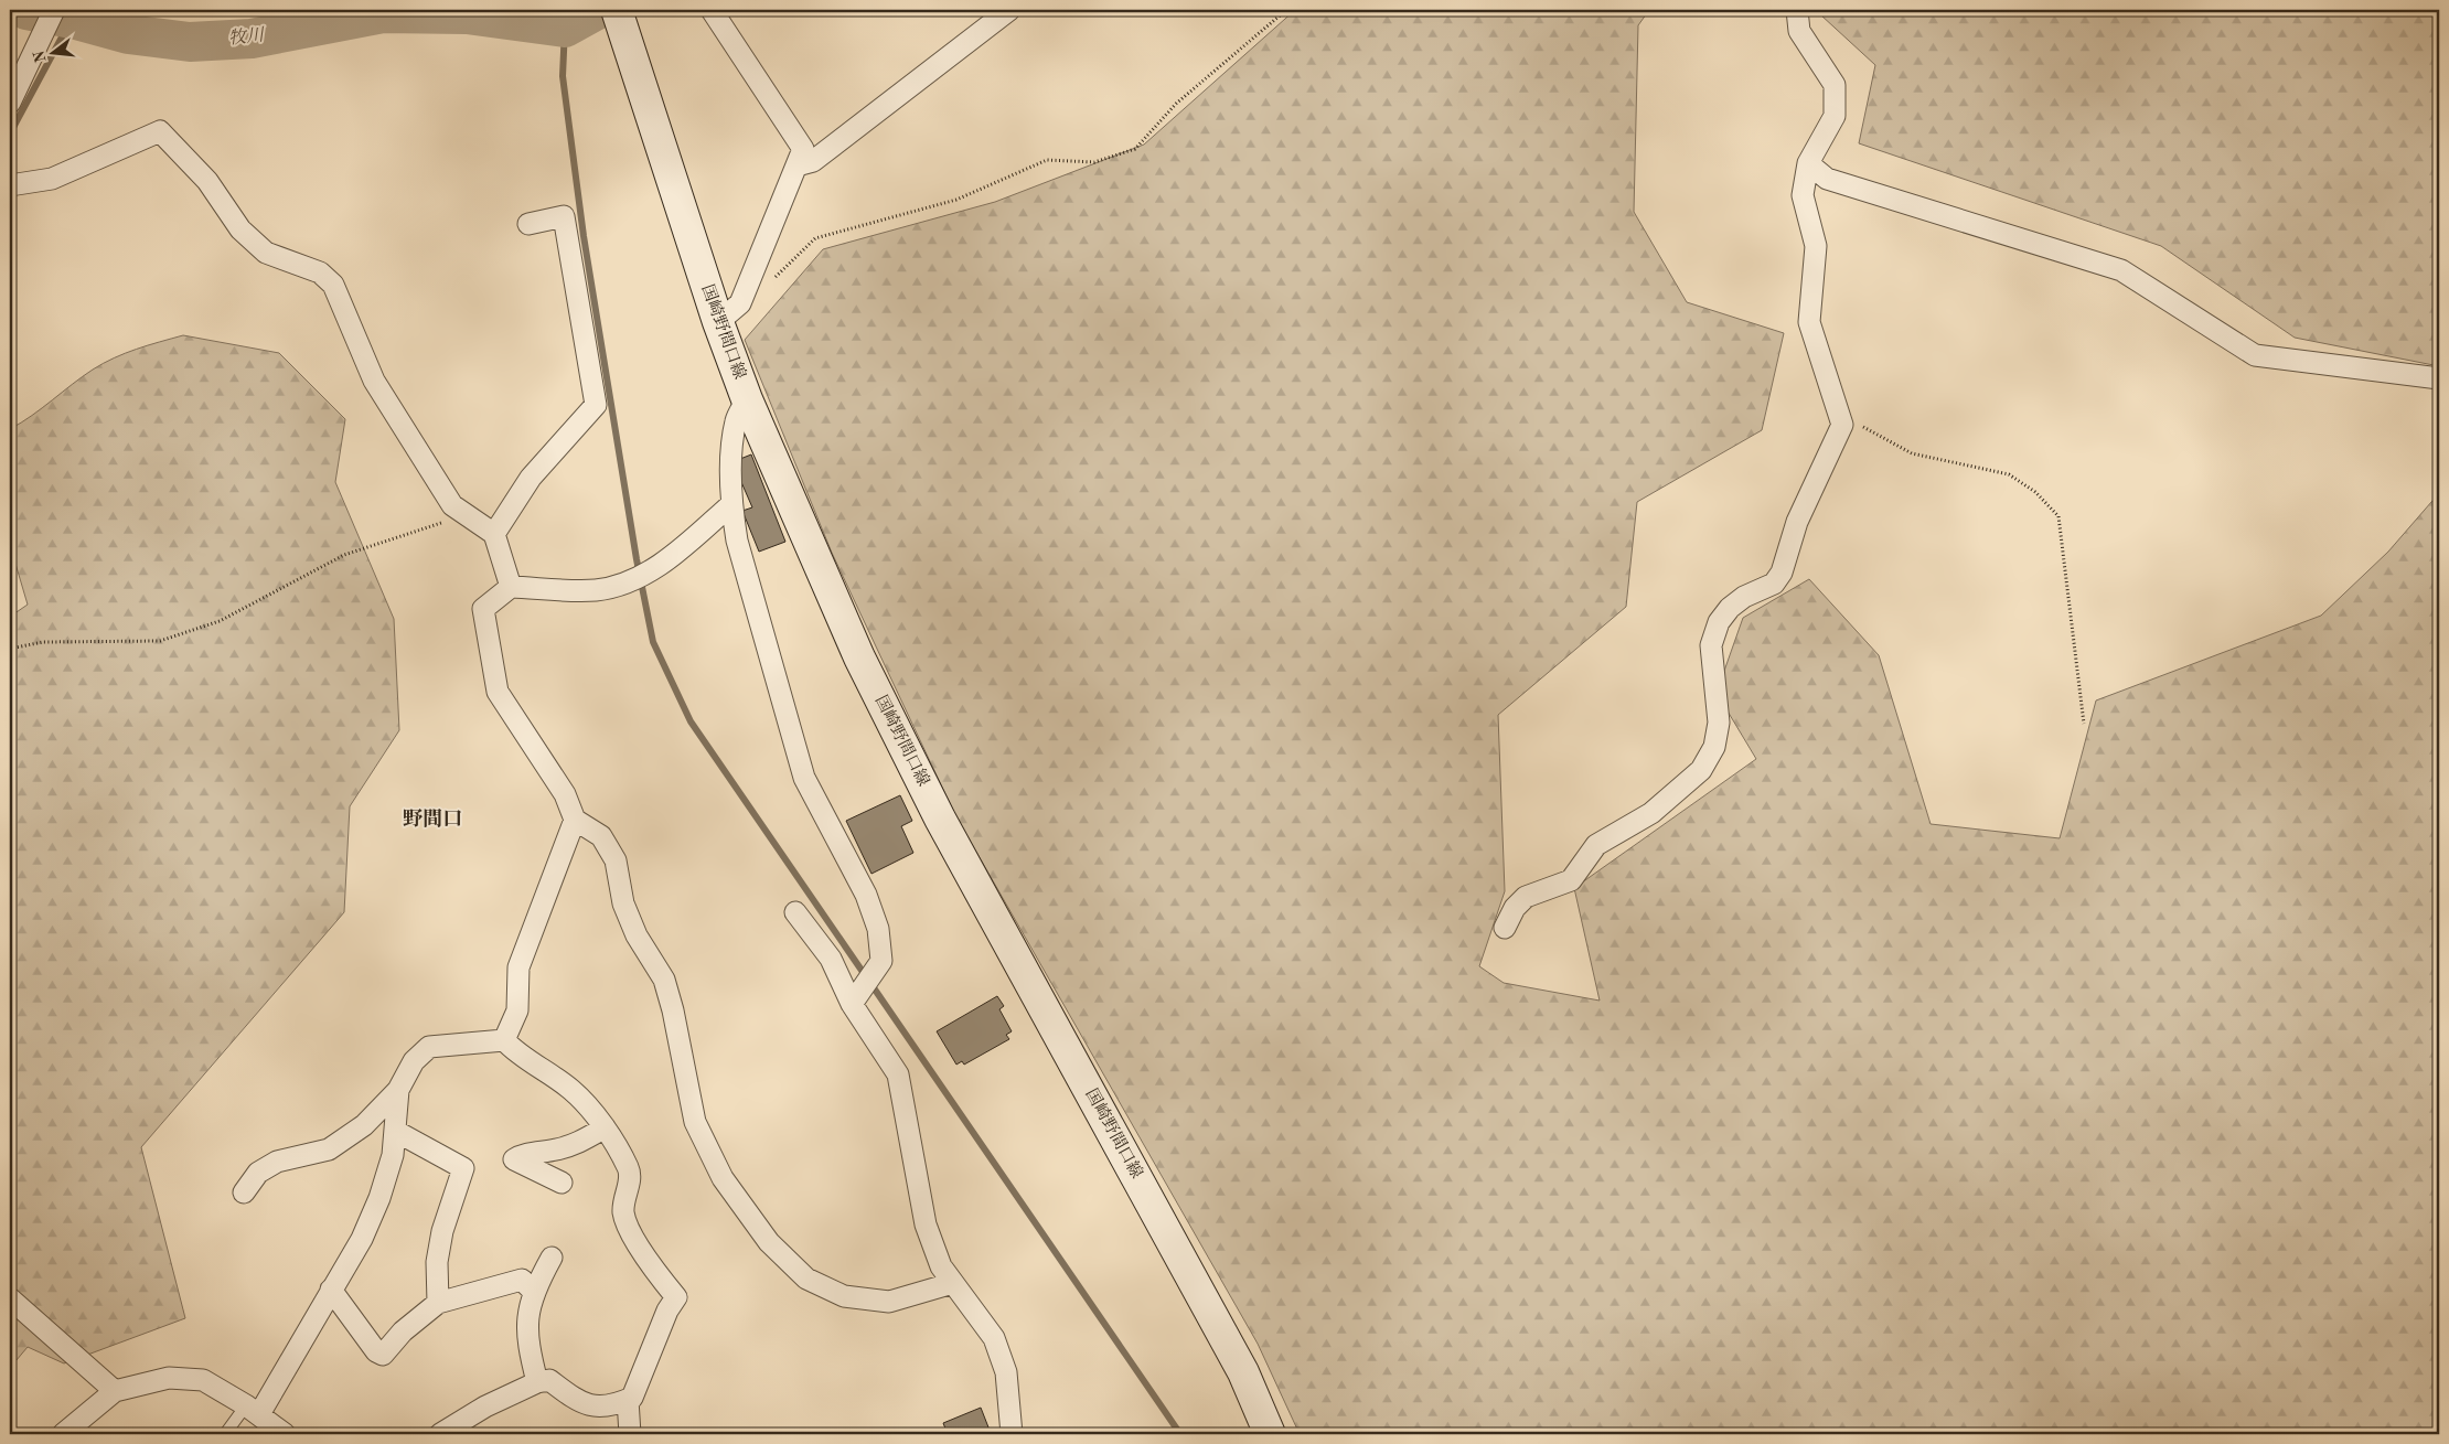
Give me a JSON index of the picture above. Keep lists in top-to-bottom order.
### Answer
{
  "streets": {
    "main road": ["国崎野間口線"]
  },
  "districts": ["野間口"],
  "water": ["牧川"],
  "north": "left"
}
